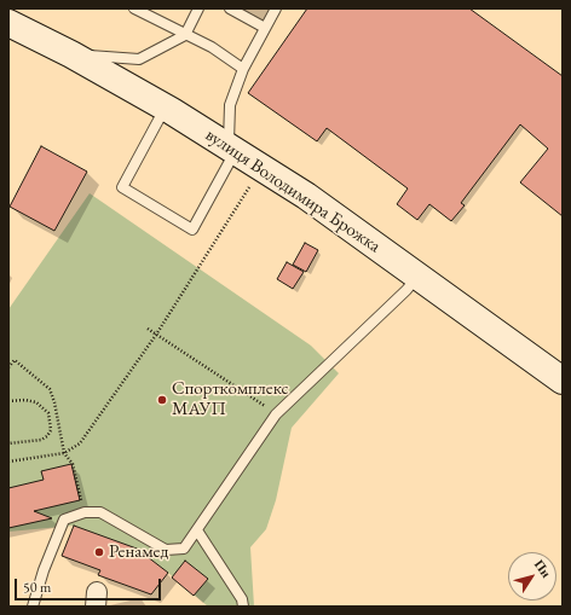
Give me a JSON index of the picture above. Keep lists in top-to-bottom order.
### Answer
{
  "streets": {
    "main road": ["вулиця Володимира Брожка"]
  },
  "places": ["Спорткомплекс МАУП", "Ренамед"],
  "scale_bar": "50 m",
  "north": "top right"
}
